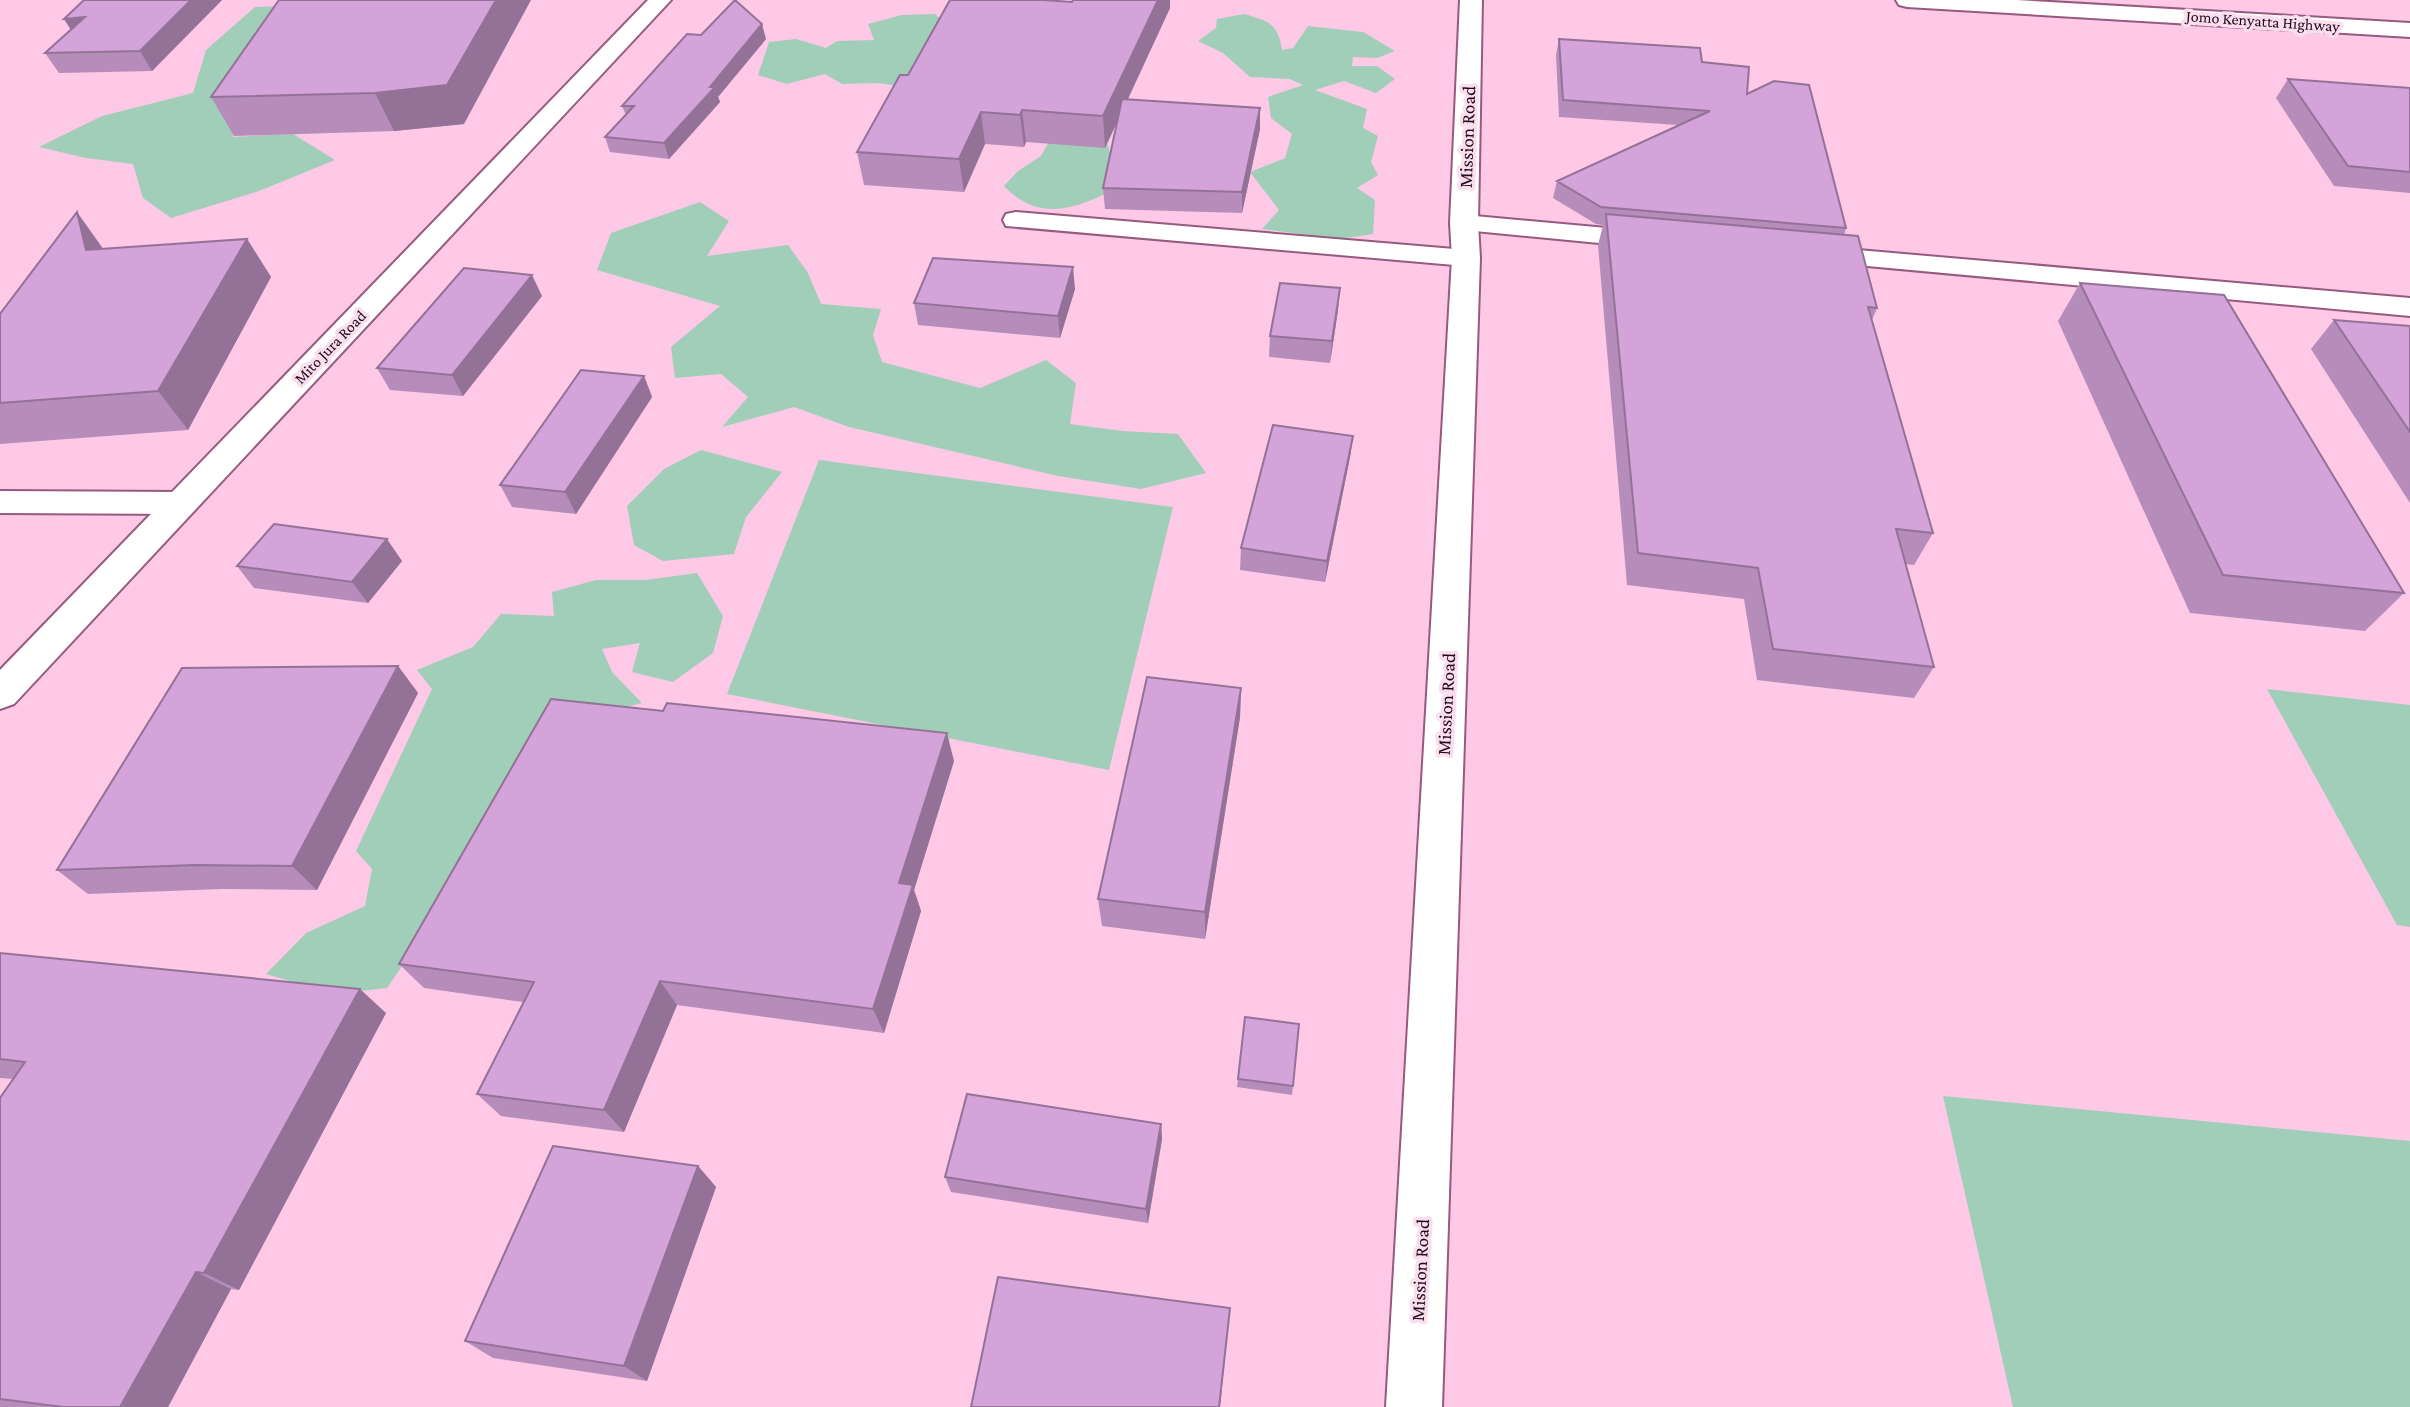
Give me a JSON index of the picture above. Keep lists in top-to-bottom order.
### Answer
{
  "streets": {
    "main road": ["Jomo Kenyatta Highway", "Mission Road", "Mito Jura Road"]
  }
}
